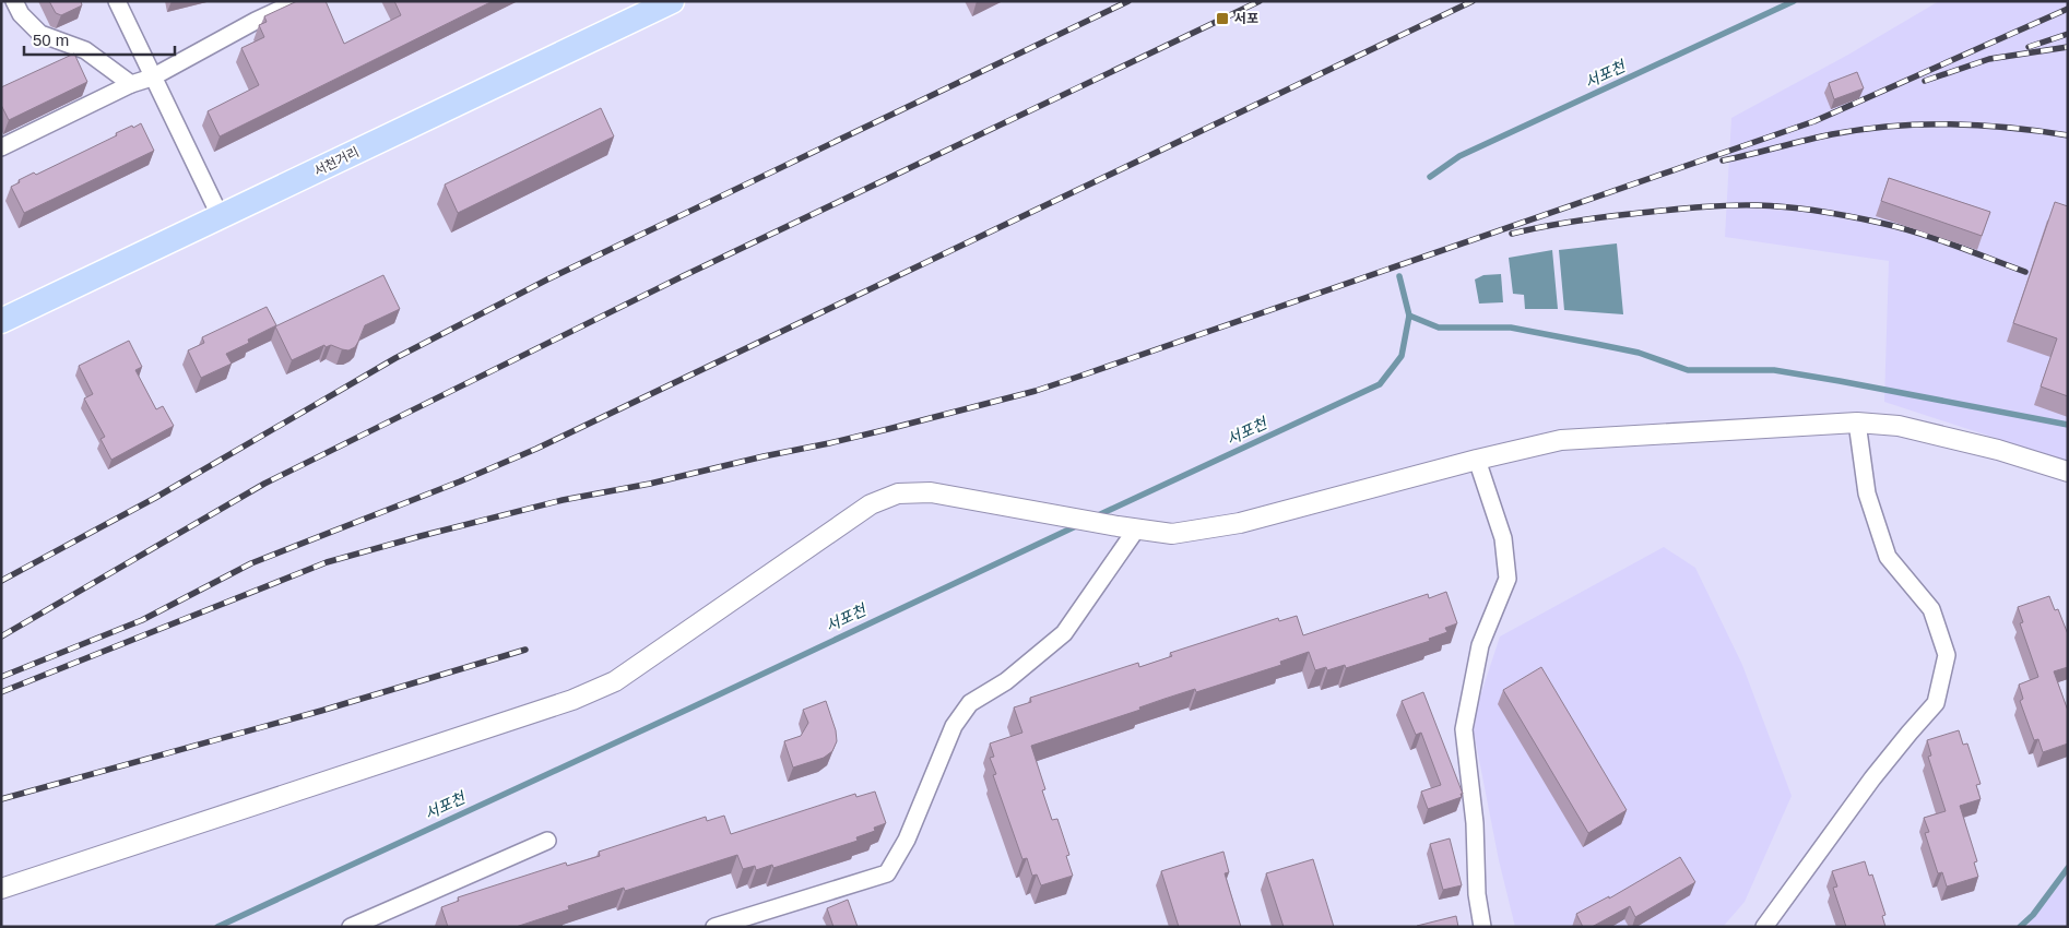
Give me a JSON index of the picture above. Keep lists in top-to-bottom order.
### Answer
{
  "streets": {
    "main road": ["서천거리"]
  },
  "water": ["서포천"],
  "places": {
    "transit": ["서포"]
  },
  "scale_bar": "50 m"
}
